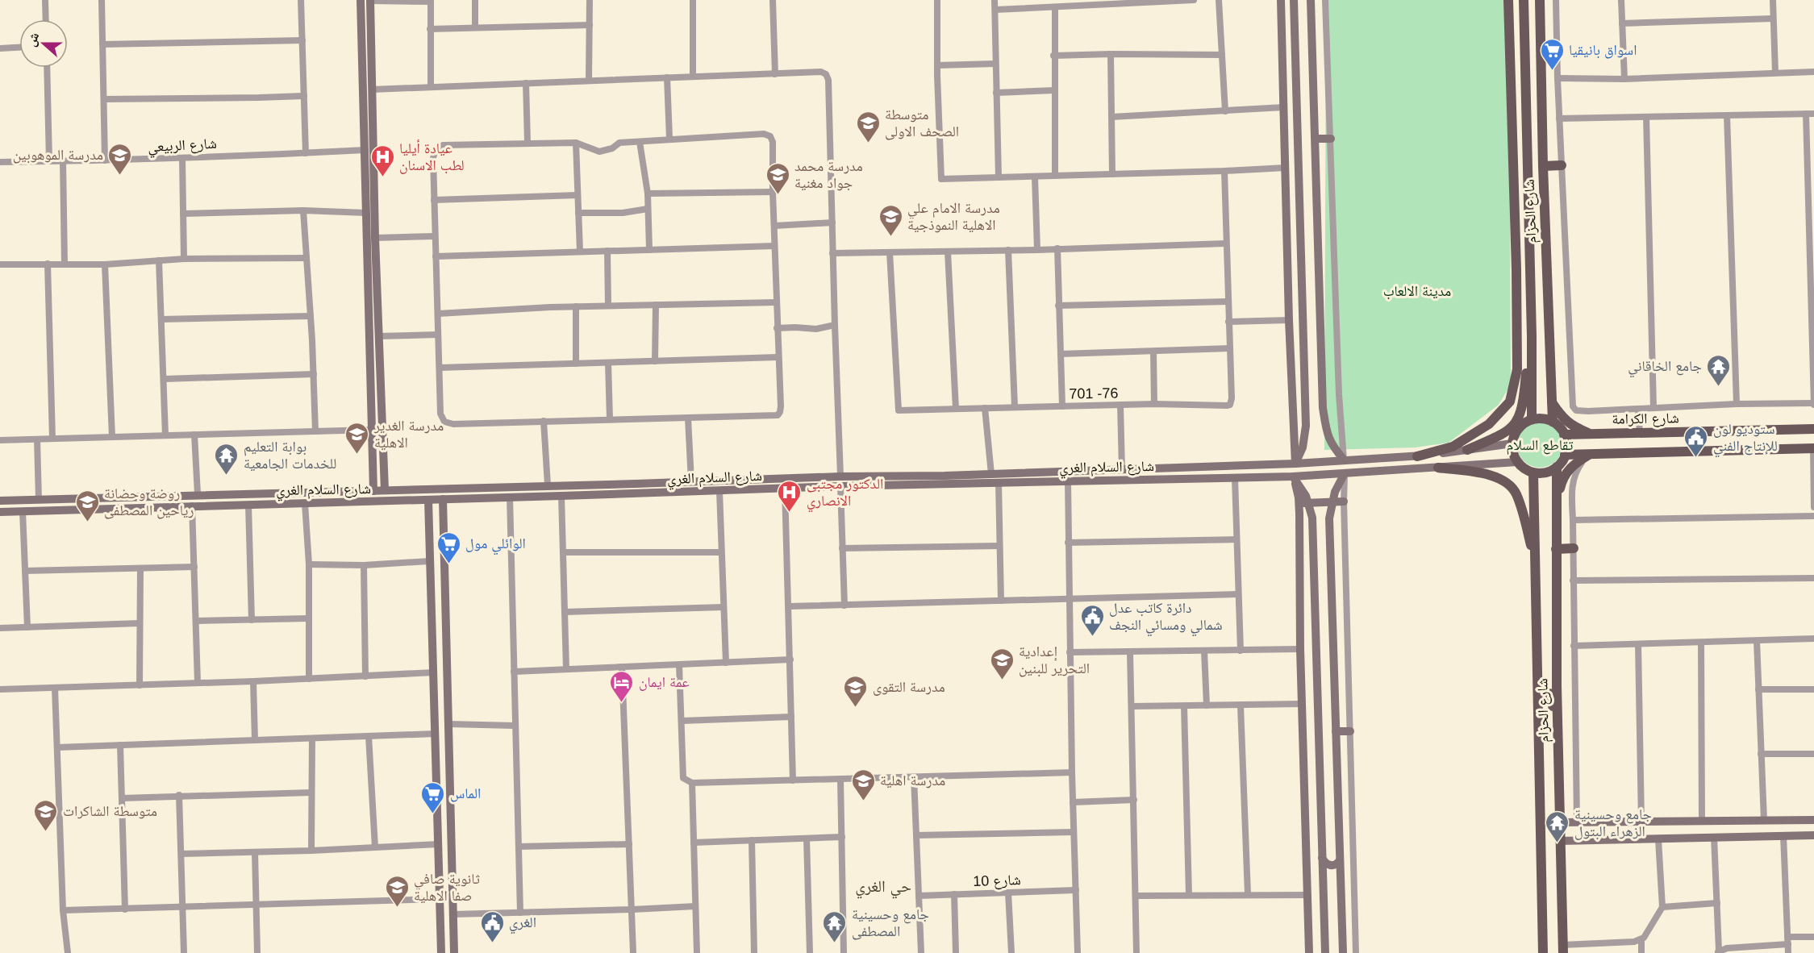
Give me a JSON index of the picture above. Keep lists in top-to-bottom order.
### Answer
{
  "streets": {
    "main road": ["شارع الحزام", "شارع الكرامة"],
    "street": [
      "شارع الربيعي",
      "701 -76",
      "شارع السلام الغري",
      "شارع 10"
    ]
  },
  "crossings": [
    ["شارع الحزام", "شارع الكرامة"],
    ["شارع الحزام", "شارع السلام الغري"],
    ["شارع الكرامة", "شارع السلام الغري"]
  ],
  "districts": ["حي الغري"],
  "parks": ["مدينة الالعاب", "تقاطع السلام"],
  "places": {
    "supermarket": ["اسواق بانيقيا", "الوائلي مول", "الماس"],
    "school or university": [
      "متوسطة الصحف الاولى",
      "مدرسة الموهوبين",
      "مدرسة محمد جواد مغنية",
      "مدرسة الامام علي الاهلية النموذجية",
      "مدرسة الغدير الاهلية",
      "روضة وحضانة رياحين المصطفى",
      "إعدادية التحرير للبنين",
      "مدرسة التقوى",
      "مدرسة اهلية",
      "متوسطة الشاكرات",
      "ثانوية صافي صفا الاهلية"
    ],
    "hospital": ["عيادة أيليا لطب الاسنان", "الدكتور مجتبى الانصاري"],
    "temple": [
      "جامع الخاقاني",
      "بوابة التعليم للخدمات الجامعية",
      "جامع وحسينية الزهراء البتول",
      "جامع وحسينية المصطفى"
    ],
    "public building": ["ستوديو لون للإنتاج الفني", "دائرة كاتب عدل شمالي ومسائي النجف", "الغري"],
    "hotel": ["عمة ايمان"]
  },
  "north": "left"
}
